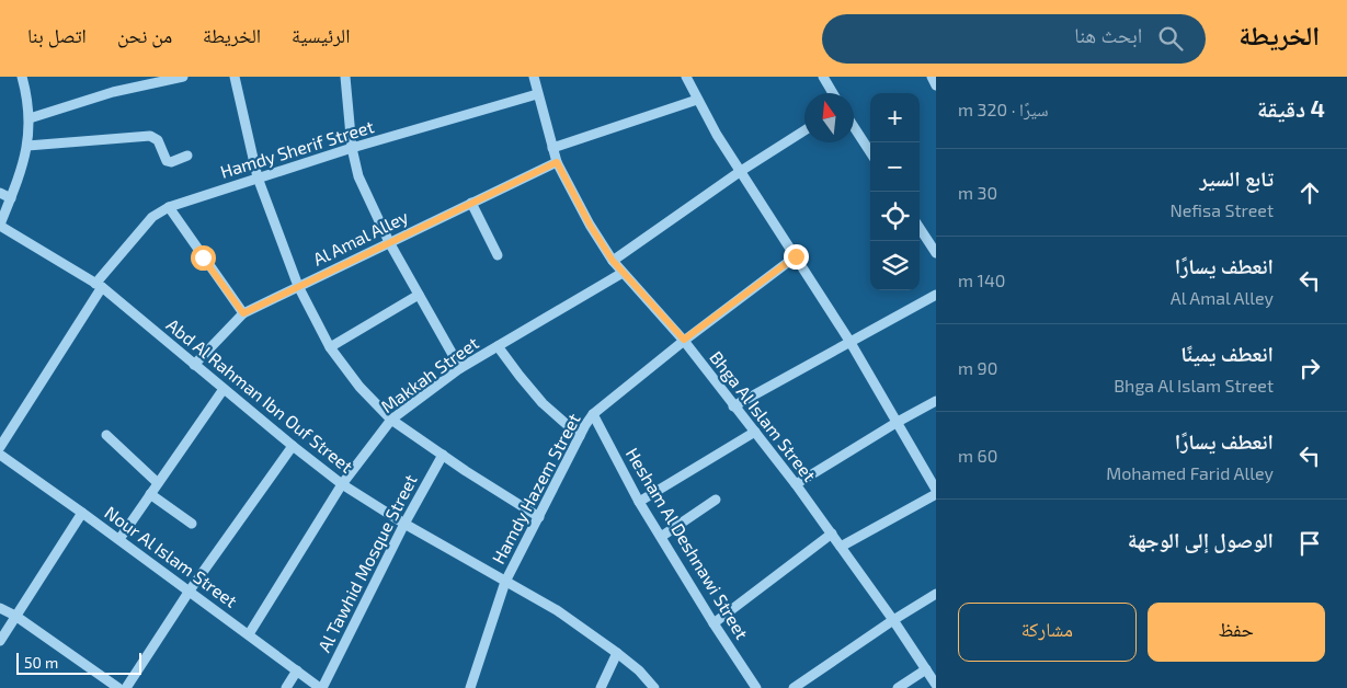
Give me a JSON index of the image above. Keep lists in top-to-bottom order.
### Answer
{
  "streets": {
    "street": [
      "Hamdy Sherif Street",
      "Al Amal Alley",
      "Makkah Street",
      "Abd Al Rahman Ibn Ouf Street",
      "Bhga Al Islam Street",
      "Hamdy Hazem Street",
      "Hesham Al Deshnawi Street",
      "Nour Al Islam Street",
      "Al Tawhid Mosque Street"
    ]
  },
  "crossings": [
    ["Hamdy Sherif Street", "Abd Al Rahman Ibn Ouf Street"],
    ["Hamdy Sherif Street", "Bhga Al Islam Street"],
    ["Al Amal Alley", "Abd Al Rahman Ibn Ouf Street"],
    ["Al Amal Alley", "Bhga Al Islam Street"],
    ["Makkah Street", "Abd Al Rahman Ibn Ouf Street"],
    ["Makkah Street", "Bhga Al Islam Street"],
    ["Makkah Street", "Nour Al Islam Street"],
    ["Abd Al Rahman Ibn Ouf Street", "Hamdy Hazem Street"],
    ["Abd Al Rahman Ibn Ouf Street", "Al Tawhid Mosque Street"],
    ["Bhga Al Islam Street", "Hamdy Hazem Street"],
    ["Hamdy Hazem Street", "Hesham Al Deshnawi Street"],
    ["Nour Al Islam Street", "Al Tawhid Mosque Street"]
  ],
  "scale_bar": "50 m",
  "north": "top",
  "page": {
    "header": "الخريطة",
    "search": "ابحث هنا",
    "nav": [
      "الرئيسية",
      "الخريطة",
      "من نحن",
      "اتصل بنا"
    ],
    "heading": ["4 دقيقة", "سيرًا · 320 m"],
    "map_buttons": ["+", "−"],
    "list": [
      ["تابع السير", "Nefisa Street", "30 m"],
      ["انعطف يسارًا", "Al Amal Alley", "140 m"],
      ["انعطف يمينًا", "Bhga Al Islam Street", "90 m"],
      ["انعطف يسارًا", "Mohamed Farid Alley", "60 m"],
      "الوصول إلى الوجهة"
    ],
    "buttons": ["حفظ", "مشاركة"],
    "scale": "50 m"
  }
}
